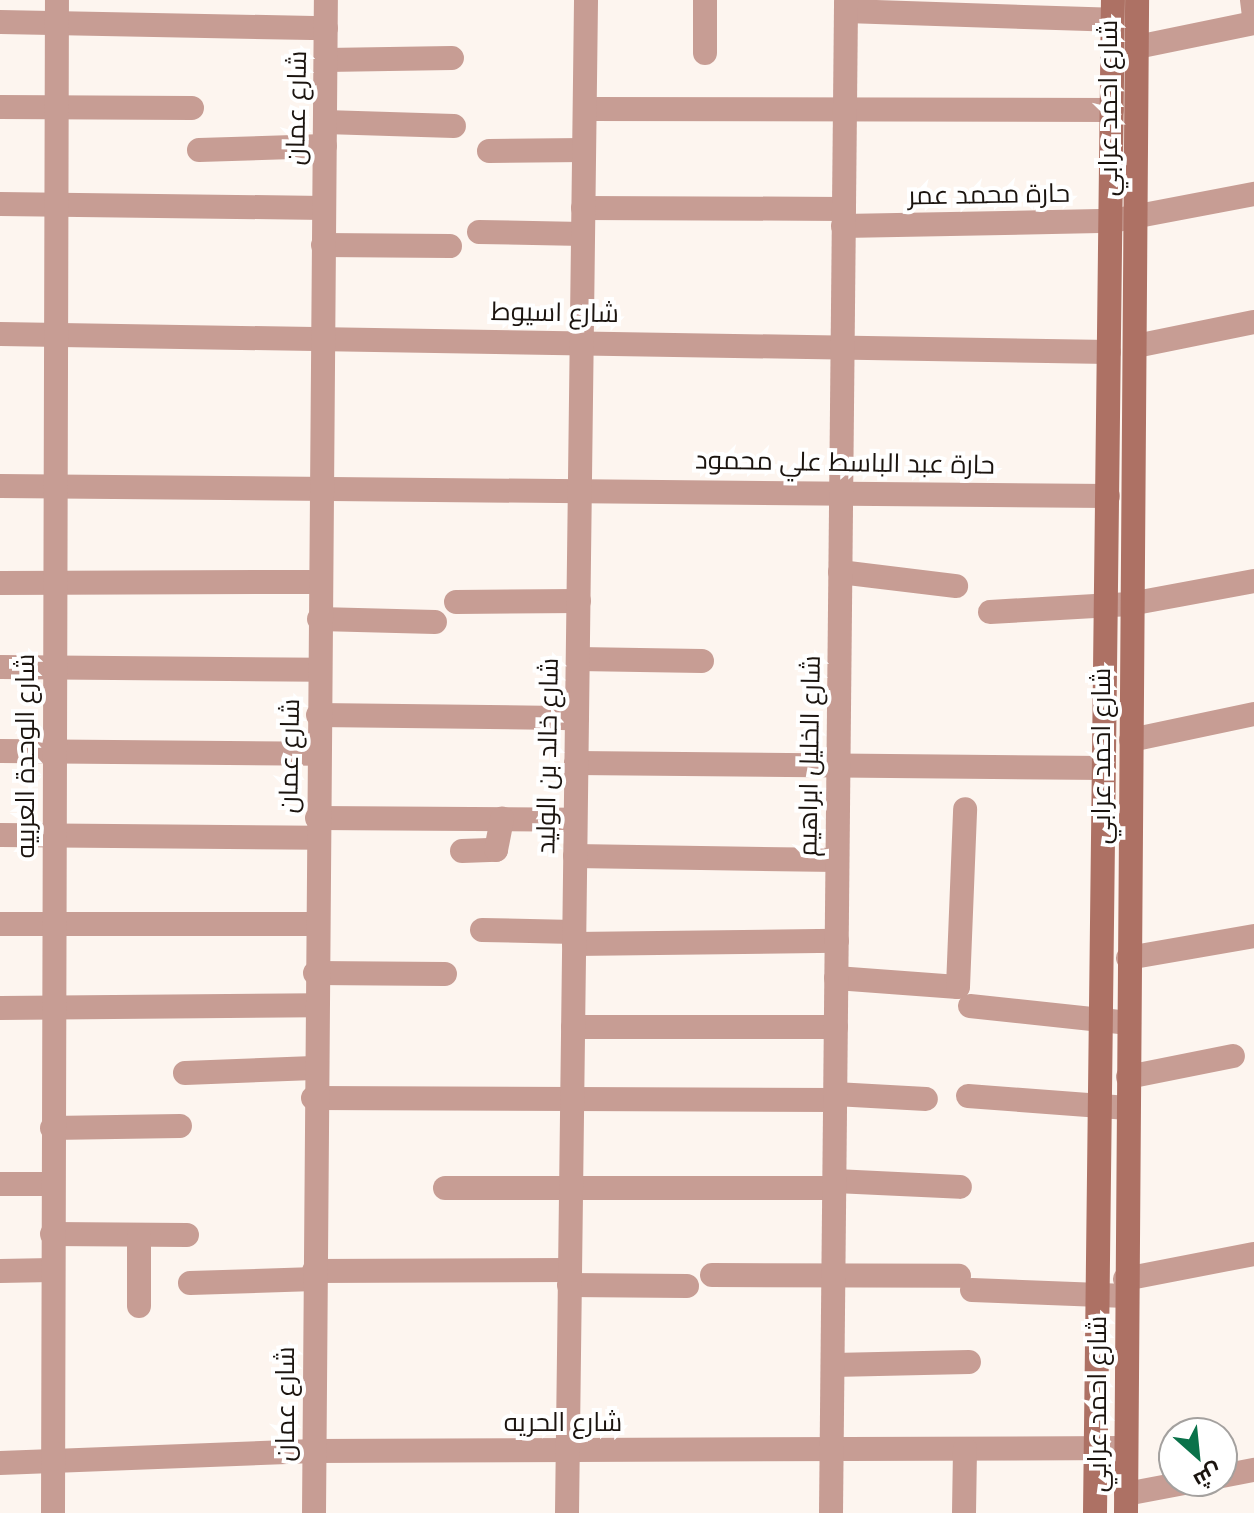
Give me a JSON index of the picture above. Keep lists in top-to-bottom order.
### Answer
{
  "streets": {
    "street": [
      "شارع عمان",
      "شارع احمد عرابي",
      "حارة محمد عمر",
      "شارع اسيوط",
      "حارة عبد الباسط علي محمود",
      "شارع الوحدة العربيه",
      "شارع خالد بن الوليد",
      "شارع الخليل ابراهيم",
      "شارع الحريه"
    ]
  },
  "crossings": [
    ["شارع عمان", "شارع اسيوط"],
    ["شارع عمان", "حارة عبد الباسط علي محمود"],
    ["شارع عمان", "شارع الحريه"],
    ["شارع احمد عرابي", "حارة محمد عمر"],
    ["شارع احمد عرابي", "شارع اسيوط"],
    ["شارع احمد عرابي", "حارة عبد الباسط علي محمود"],
    ["شارع احمد عرابي", "شارع الحريه"],
    ["حارة محمد عمر", "شارع خالد بن الوليد"],
    ["حارة محمد عمر", "شارع الخليل ابراهيم"],
    ["شارع اسيوط", "شارع الوحدة العربيه"],
    ["شارع اسيوط", "شارع خالد بن الوليد"],
    ["شارع اسيوط", "شارع الخليل ابراهيم"],
    ["حارة عبد الباسط علي محمود", "شارع الوحدة العربيه"],
    ["حارة عبد الباسط علي محمود", "شارع خالد بن الوليد"],
    ["حارة عبد الباسط علي محمود", "شارع الخليل ابراهيم"],
    ["شارع الوحدة العربيه", "شارع الحريه"],
    ["شارع خالد بن الوليد", "شارع الحريه"],
    ["شارع الخليل ابراهيم", "شارع الحريه"]
  ],
  "north": "bottom right"
}
